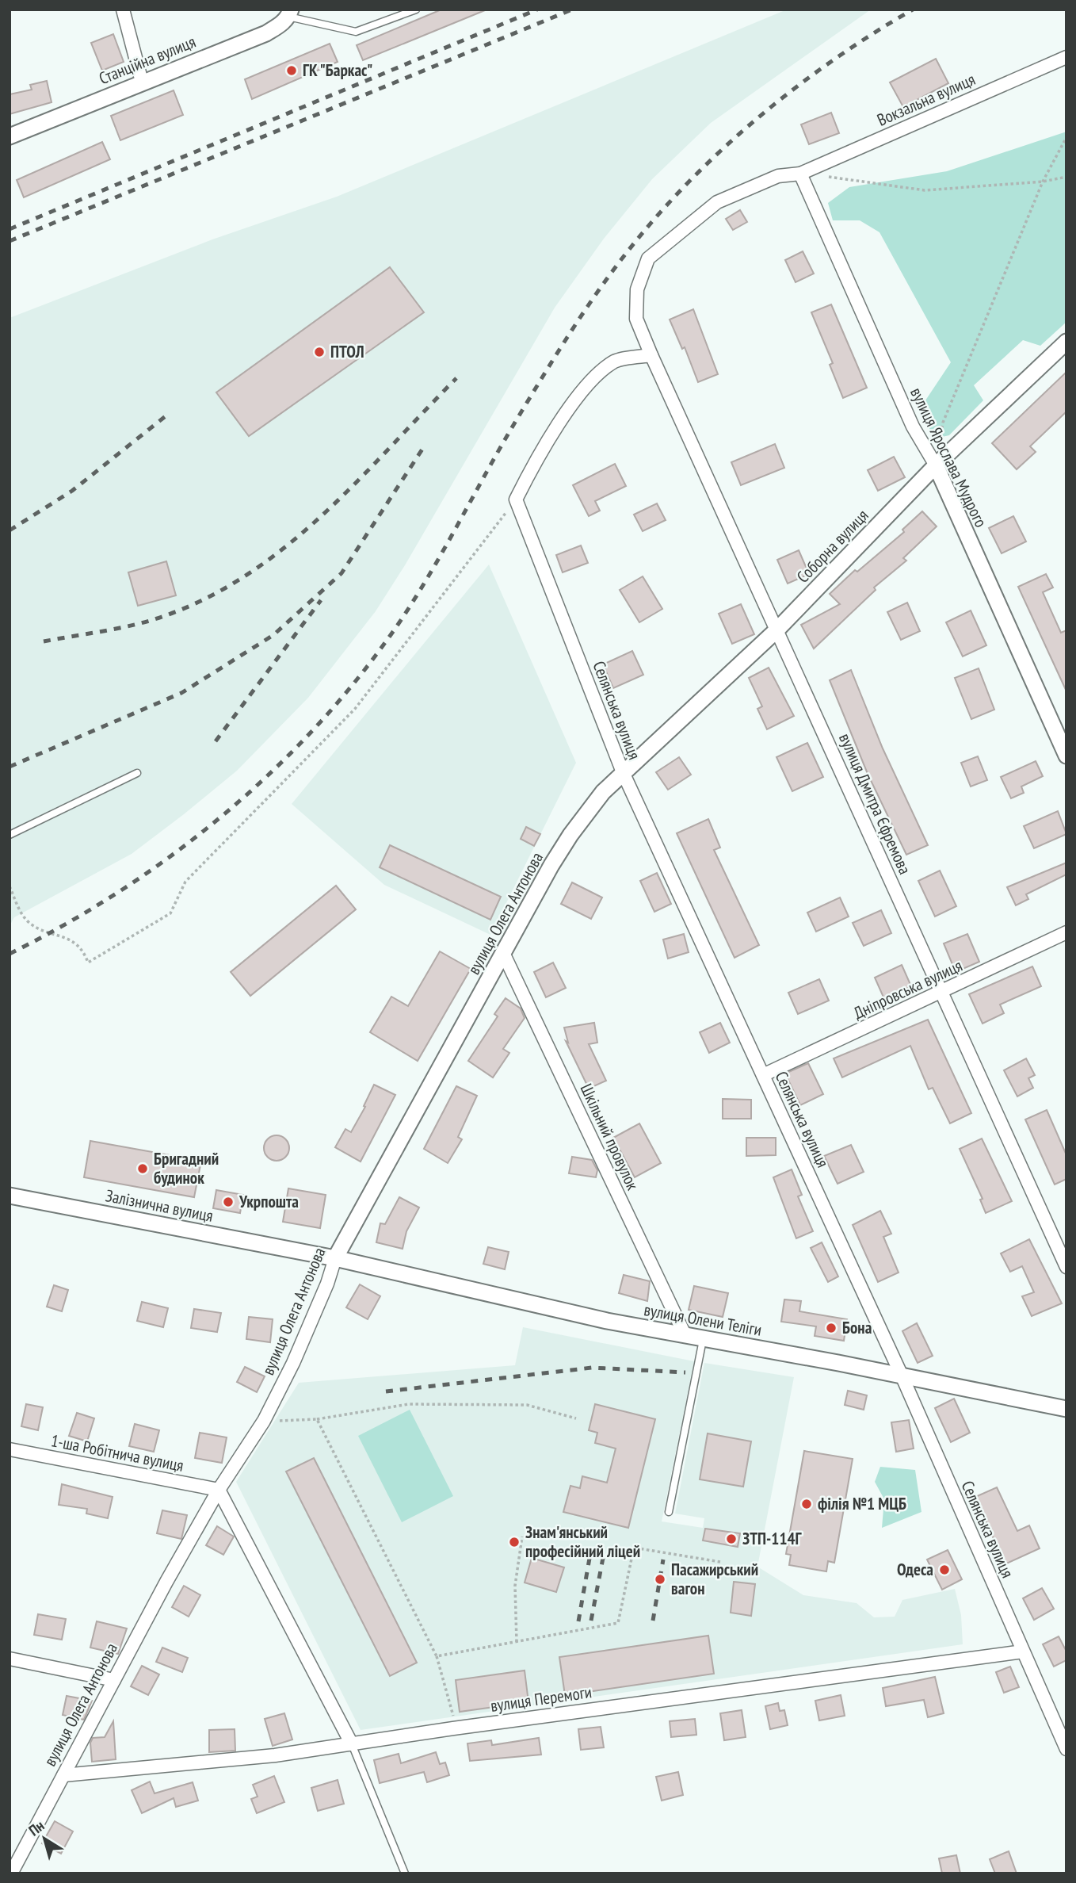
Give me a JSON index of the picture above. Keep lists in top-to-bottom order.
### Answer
{
  "streets": {
    "street": [
      "Станційна вулиця",
      "Вокзальна вулиця",
      "вулиця Ярослава Мудрого",
      "Соборна вулиця",
      "Селянська вулиця",
      "вулиця Дмитра Єфремова",
      "вулиця Олега Антонова",
      "Дніпровська вулиця",
      "Шкільний провулок",
      "Залізнична вулиця",
      "вулиця Олени Теліги",
      "1-ша Робітнича вулиця",
      "вулиця Перемоги"
    ]
  },
  "crossings": [
    ["Вокзальна вулиця", "вулиця Ярослава Мудрого"],
    ["Вокзальна вулиця", "вулиця Дмитра Єфремова"],
    ["вулиця Ярослава Мудрого", "Соборна вулиця"],
    ["Соборна вулиця", "Селянська вулиця"],
    ["Соборна вулиця", "вулиця Дмитра Єфремова"],
    ["Соборна вулиця", "вулиця Олега Антонова"],
    ["Селянська вулиця", "вулиця Олега Антонова"],
    ["Селянська вулиця", "Дніпровська вулиця"],
    ["Селянська вулиця", "вулиця Олени Теліги"],
    ["Селянська вулиця", "вулиця Перемоги"],
    ["вулиця Дмитра Єфремова", "Дніпровська вулиця"],
    ["вулиця Олега Антонова", "Шкільний провулок"],
    ["вулиця Олега Антонова", "Залізнична вулиця"],
    ["вулиця Олега Антонова", "вулиця Олени Теліги"],
    ["вулиця Олега Антонова", "1-ша Робітнича вулиця"],
    ["вулиця Олега Антонова", "вулиця Перемоги"],
    ["Шкільний провулок", "вулиця Олени Теліги"],
    ["Залізнична вулиця", "вулиця Олени Теліги"]
  ],
  "places": [
    "ГК \"Баркас\"",
    "ПТОЛ",
    "Бригадний будинок",
    "Укрпошта",
    "Бона",
    "філія №1 МЦБ",
    "ЗТП-114Г",
    "Знам'янський професійний ліцей",
    "Одеса",
    "Пасажирський вагон"
  ],
  "north": "top left"
}
